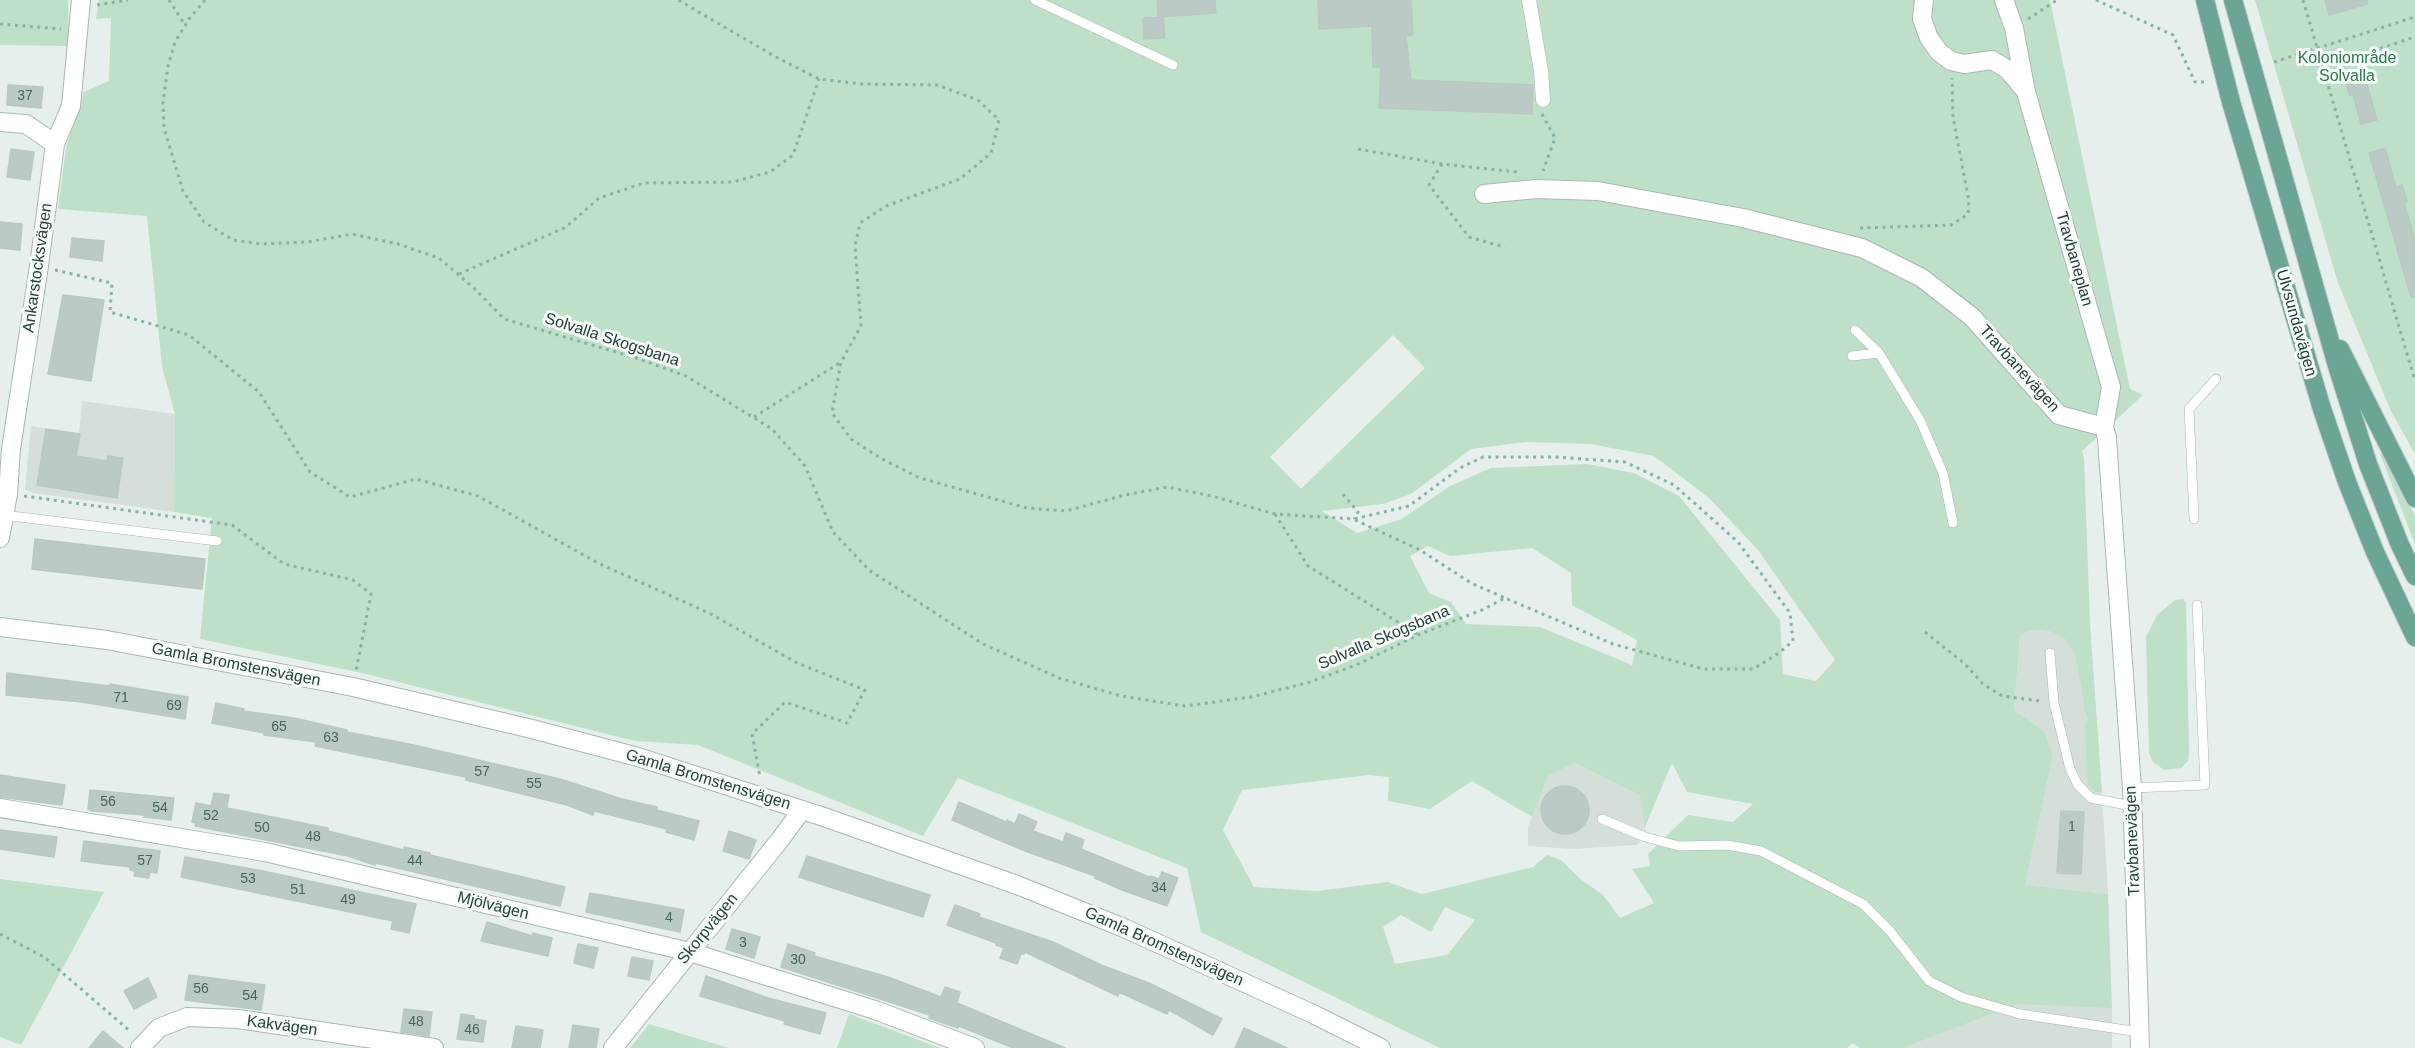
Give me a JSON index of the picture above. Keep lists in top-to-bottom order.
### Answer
{
  "streets": {
    "main road": ["Ulvsundavägen"],
    "street": [
      "Travbaneplan",
      "Ankarstocksvägen",
      "Travbanevägen",
      "Gamla Bromstensvägen",
      "Mjölvägen",
      "Skorpvägen",
      "Kakvägen"
    ],
    "path": ["Solvalla Skogsbana"]
  },
  "crossings": [
    ["Travbaneplan", "Travbanevägen"],
    ["Gamla Bromstensvägen", "Skorpvägen"],
    ["Mjölvägen", "Skorpvägen"]
  ],
  "parks": ["Koloniområde Solvalla"],
  "house_numbers": [
    "37",
    "71",
    "69",
    "65",
    "63",
    "57",
    "55",
    "56",
    "54",
    "52",
    "1",
    "50",
    "48",
    "57",
    "44",
    "53",
    "34",
    "51",
    "49",
    "4",
    "3",
    "30",
    "56",
    "54",
    "48",
    "46"
  ]
}
